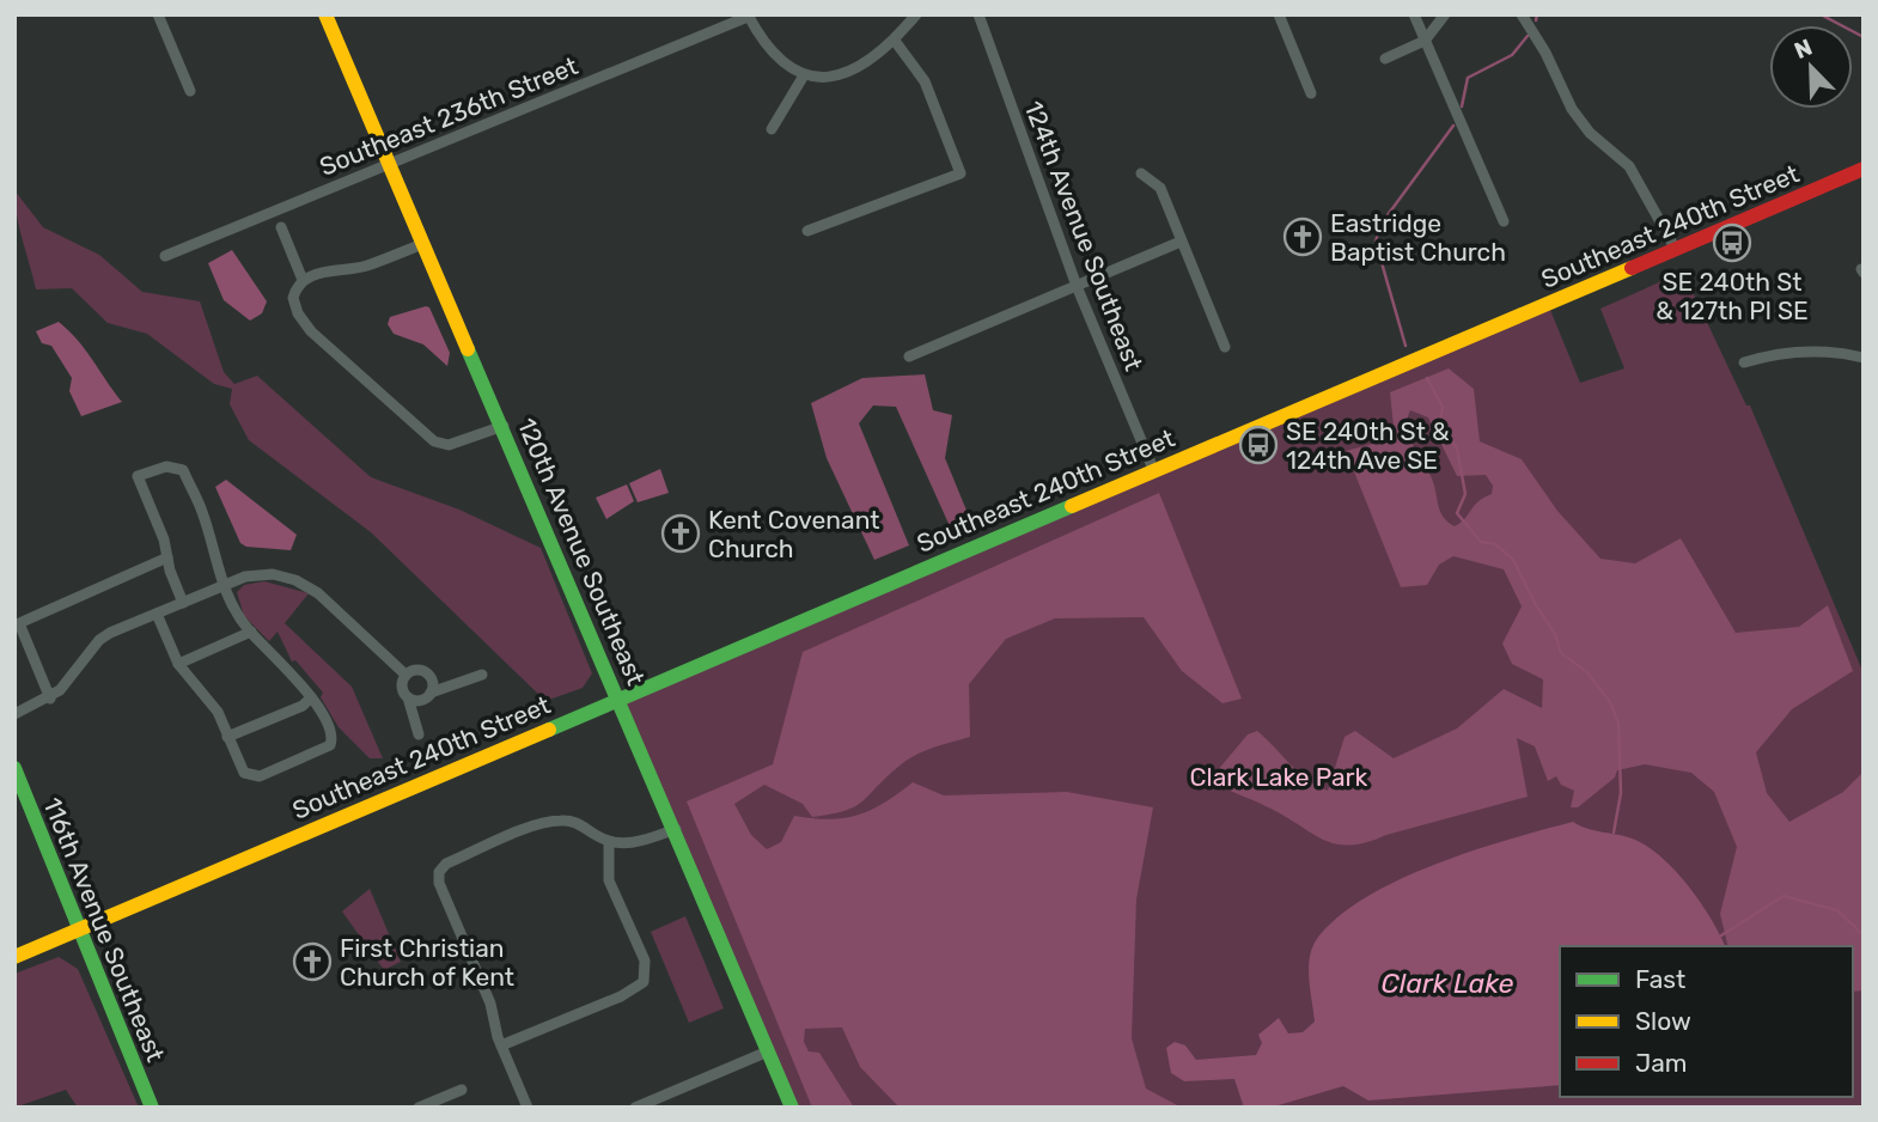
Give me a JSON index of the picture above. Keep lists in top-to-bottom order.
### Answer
{
  "streets": {
    "main road": ["Southeast 240th Street", "120th Avenue Southeast", "116th Avenue Southeast"],
    "street": ["Southeast 236th Street", "124th Avenue Southeast"]
  },
  "crossings": [
    ["Southeast 236th Street", "120th Avenue Southeast"],
    ["Southeast 240th Street", "124th Avenue Southeast"],
    ["Southeast 240th Street", "120th Avenue Southeast"],
    ["Southeast 240th Street", "116th Avenue Southeast"]
  ],
  "water": ["Clark Lake"],
  "parks": ["Clark Lake Park"],
  "places": {
    "church": ["Eastridge Baptist Church", "Kent Covenant Church", "First Christian Church of Kent"],
    "bus stop": ["SE 240th St & 127th Pl SE", "SE 240th St & 124th Ave SE"]
  },
  "legend": ["Fast", "Slow", "Jam"],
  "north": "top left"
}
